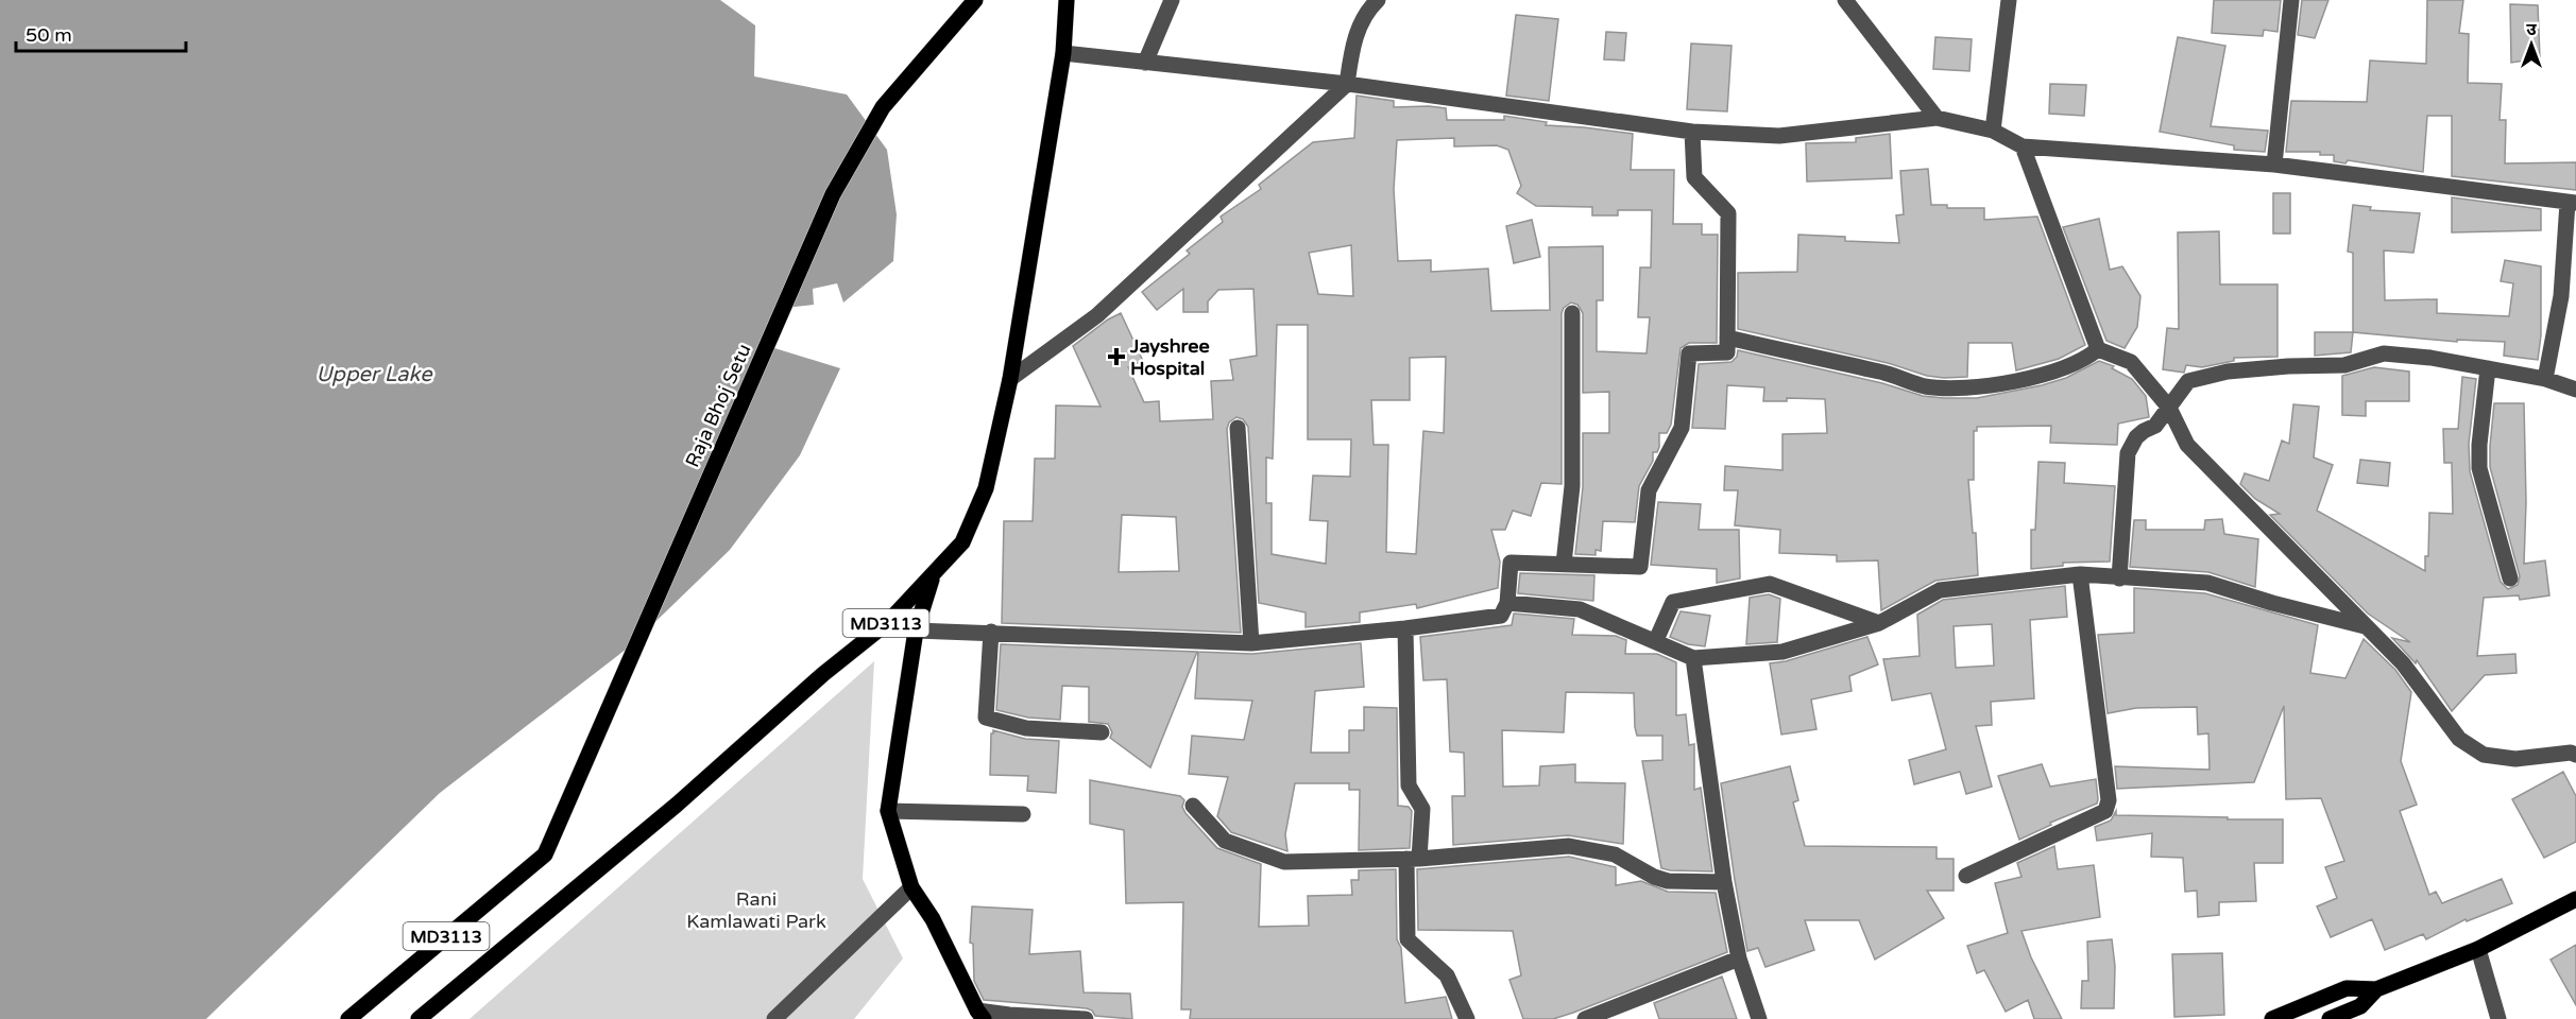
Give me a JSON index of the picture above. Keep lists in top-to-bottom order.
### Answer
{
  "streets": {
    "main road": ["Raja Bhoj Setu", "MD3113"]
  },
  "water": ["Upper Lake"],
  "parks": ["Rani Kamlawati Park"],
  "places": {
    "health": ["Jayshree Hospital"]
  },
  "scale_bar": "50 m",
  "north": "top"
}
